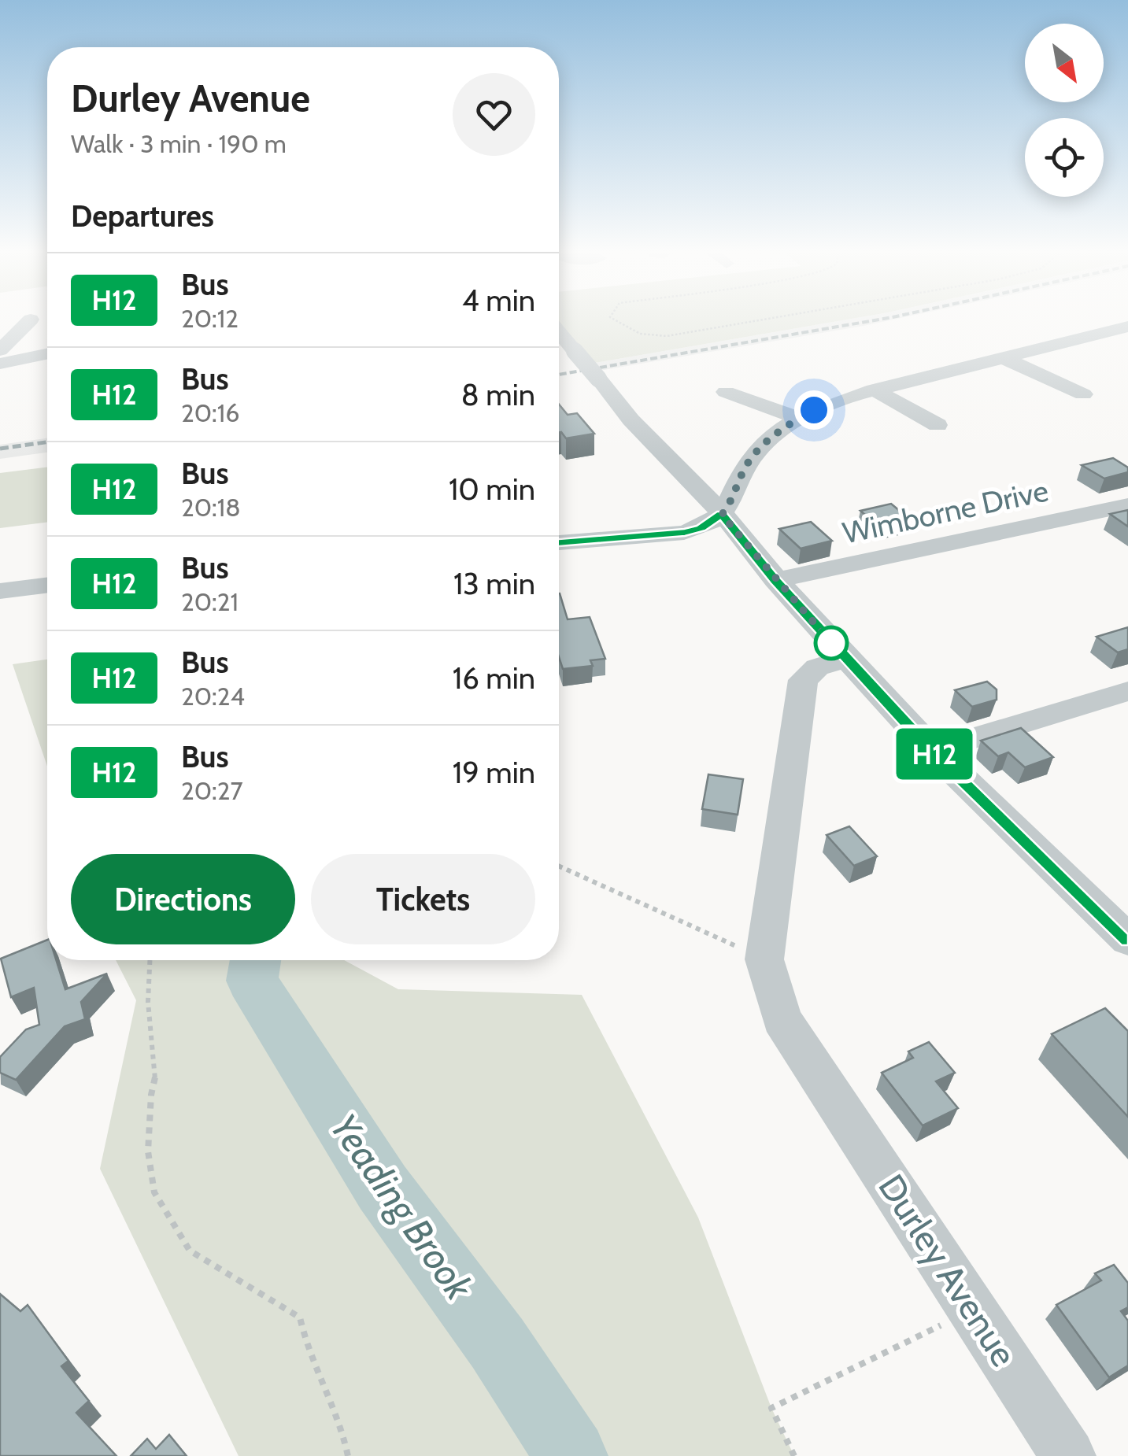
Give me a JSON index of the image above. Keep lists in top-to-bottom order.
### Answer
{
  "streets": {
    "street": ["Wimborne Drive", "Durley Avenue"]
  },
  "water": ["Yeading Brook"],
  "lines": ["bus line H12"],
  "north": "bottom right",
  "page": {
    "on_map": "H12",
    "heading": [
      ["Durley Avenue", "Walk · 3 min · 190 m"],
      "Departures"
    ],
    "list": [
      {
        "mark": "H12",
        "name": "Bus",
        "note": "20:12",
        "value": "4 min"
      },
      {
        "mark": "H12",
        "name": "Bus",
        "note": "20:16",
        "value": "8 min"
      },
      {
        "mark": "H12",
        "name": "Bus",
        "note": "20:18",
        "value": "10 min"
      },
      {
        "mark": "H12",
        "name": "Bus",
        "note": "20:21",
        "value": "13 min"
      },
      {
        "mark": "H12",
        "name": "Bus",
        "note": "20:24",
        "value": "16 min"
      },
      {
        "mark": "H12",
        "name": "Bus",
        "note": "20:27",
        "value": "19 min"
      }
    ],
    "buttons": ["Directions", "Tickets"]
  }
}
